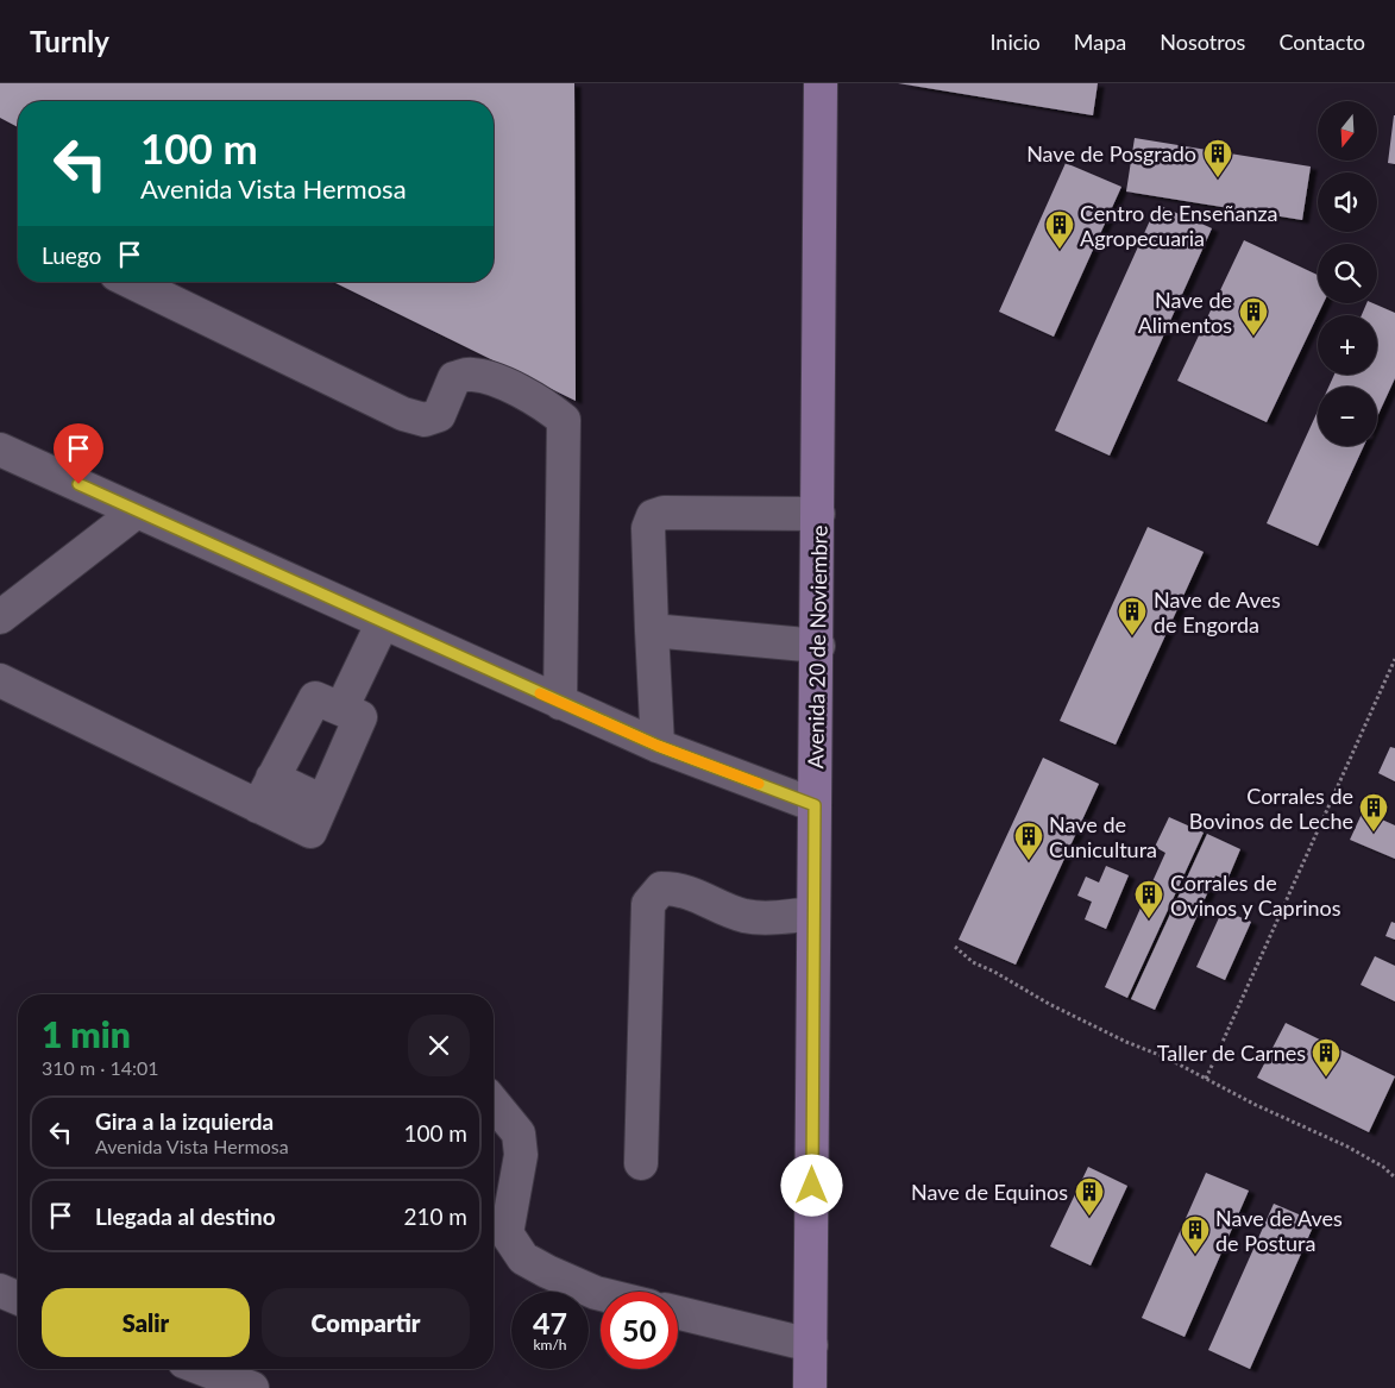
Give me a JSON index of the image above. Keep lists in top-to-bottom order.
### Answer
{
  "streets": {
    "main road": ["Avenida 20 de Noviembre"]
  },
  "places": {
    "building": [
      "Nave de Posgrado",
      "Centro de Enseñanza Agropecuaria",
      "Nave de Alimentos",
      "Nave de Aves de Engorda",
      "Corrales de Bovinos de Leche",
      "Nave de Cunicultura",
      "Corrales de Ovinos y Caprinos",
      "Taller de Carnes",
      "Nave de Equinos",
      "Nave de Aves de Postura"
    ]
  },
  "north": "bottom",
  "page": {
    "header": "Turnly",
    "nav": [
      "Inicio",
      "Mapa",
      "Nosotros",
      "Contacto"
    ],
    "map_buttons": ["+", "−"],
    "turn": ["100 m", "Avenida Vista Hermosa"],
    "then": "Luego",
    "heading": ["1 min", "310 m · 14:01"],
    "list": [
      {
        "name": "Gira a la izquierda",
        "note": "Avenida Vista Hermosa",
        "value": "100 m"
      },
      {
        "name": "Llegada al destino",
        "value": "210 m"
      }
    ],
    "buttons": ["Salir", "Compartir"],
    "speed": "47 km/h",
    "limit": "50"
  }
}
